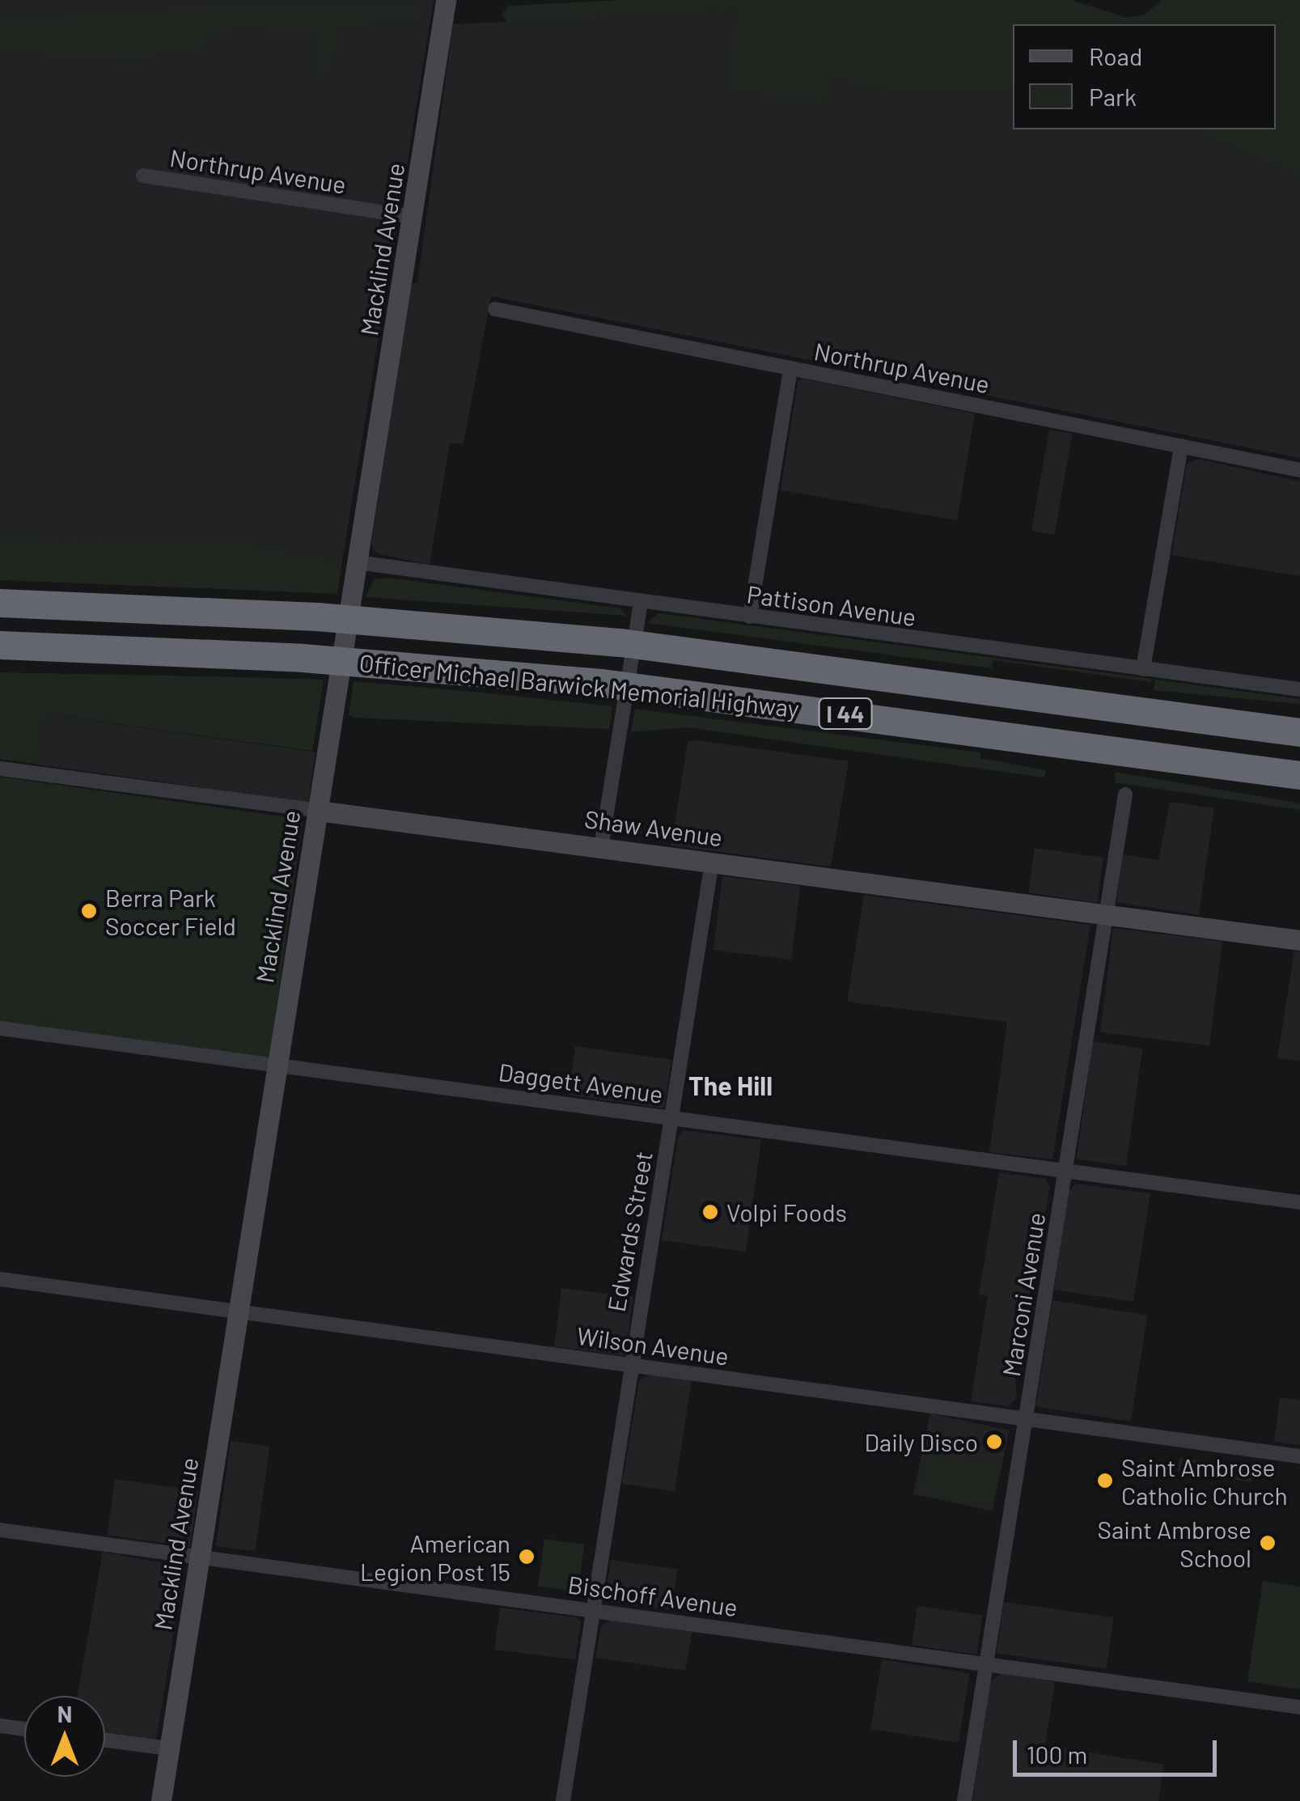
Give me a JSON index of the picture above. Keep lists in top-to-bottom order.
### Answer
{
  "streets": {
    "highway": ["Officer Michael Barwick Memorial Highway", "I 44"],
    "street": [
      "Northrup Avenue",
      "Macklind Avenue",
      "Pattison Avenue",
      "Shaw Avenue",
      "Daggett Avenue",
      "Edwards Street",
      "Marconi Avenue",
      "Wilson Avenue",
      "Bischoff Avenue"
    ]
  },
  "crossings": [
    ["Northrup Avenue", "Macklind Avenue"],
    ["Macklind Avenue", "Pattison Avenue"],
    ["Macklind Avenue", "Shaw Avenue"],
    ["Macklind Avenue", "Daggett Avenue"],
    ["Macklind Avenue", "Wilson Avenue"],
    ["Macklind Avenue", "Bischoff Avenue"],
    ["Shaw Avenue", "Edwards Street"],
    ["Shaw Avenue", "Marconi Avenue"],
    ["Daggett Avenue", "Edwards Street"],
    ["Daggett Avenue", "Marconi Avenue"],
    ["Edwards Street", "Wilson Avenue"],
    ["Edwards Street", "Bischoff Avenue"],
    ["Marconi Avenue", "Wilson Avenue"],
    ["Marconi Avenue", "Bischoff Avenue"]
  ],
  "districts": ["The Hill"],
  "places": [
    "Berra Park Soccer Field",
    "Volpi Foods",
    "Daily Disco",
    "Saint Ambrose Catholic Church",
    "Saint Ambrose School",
    "American Legion Post 15"
  ],
  "legend": ["Road", "Park"],
  "scale_bar": "100 m",
  "north": "top"
}
